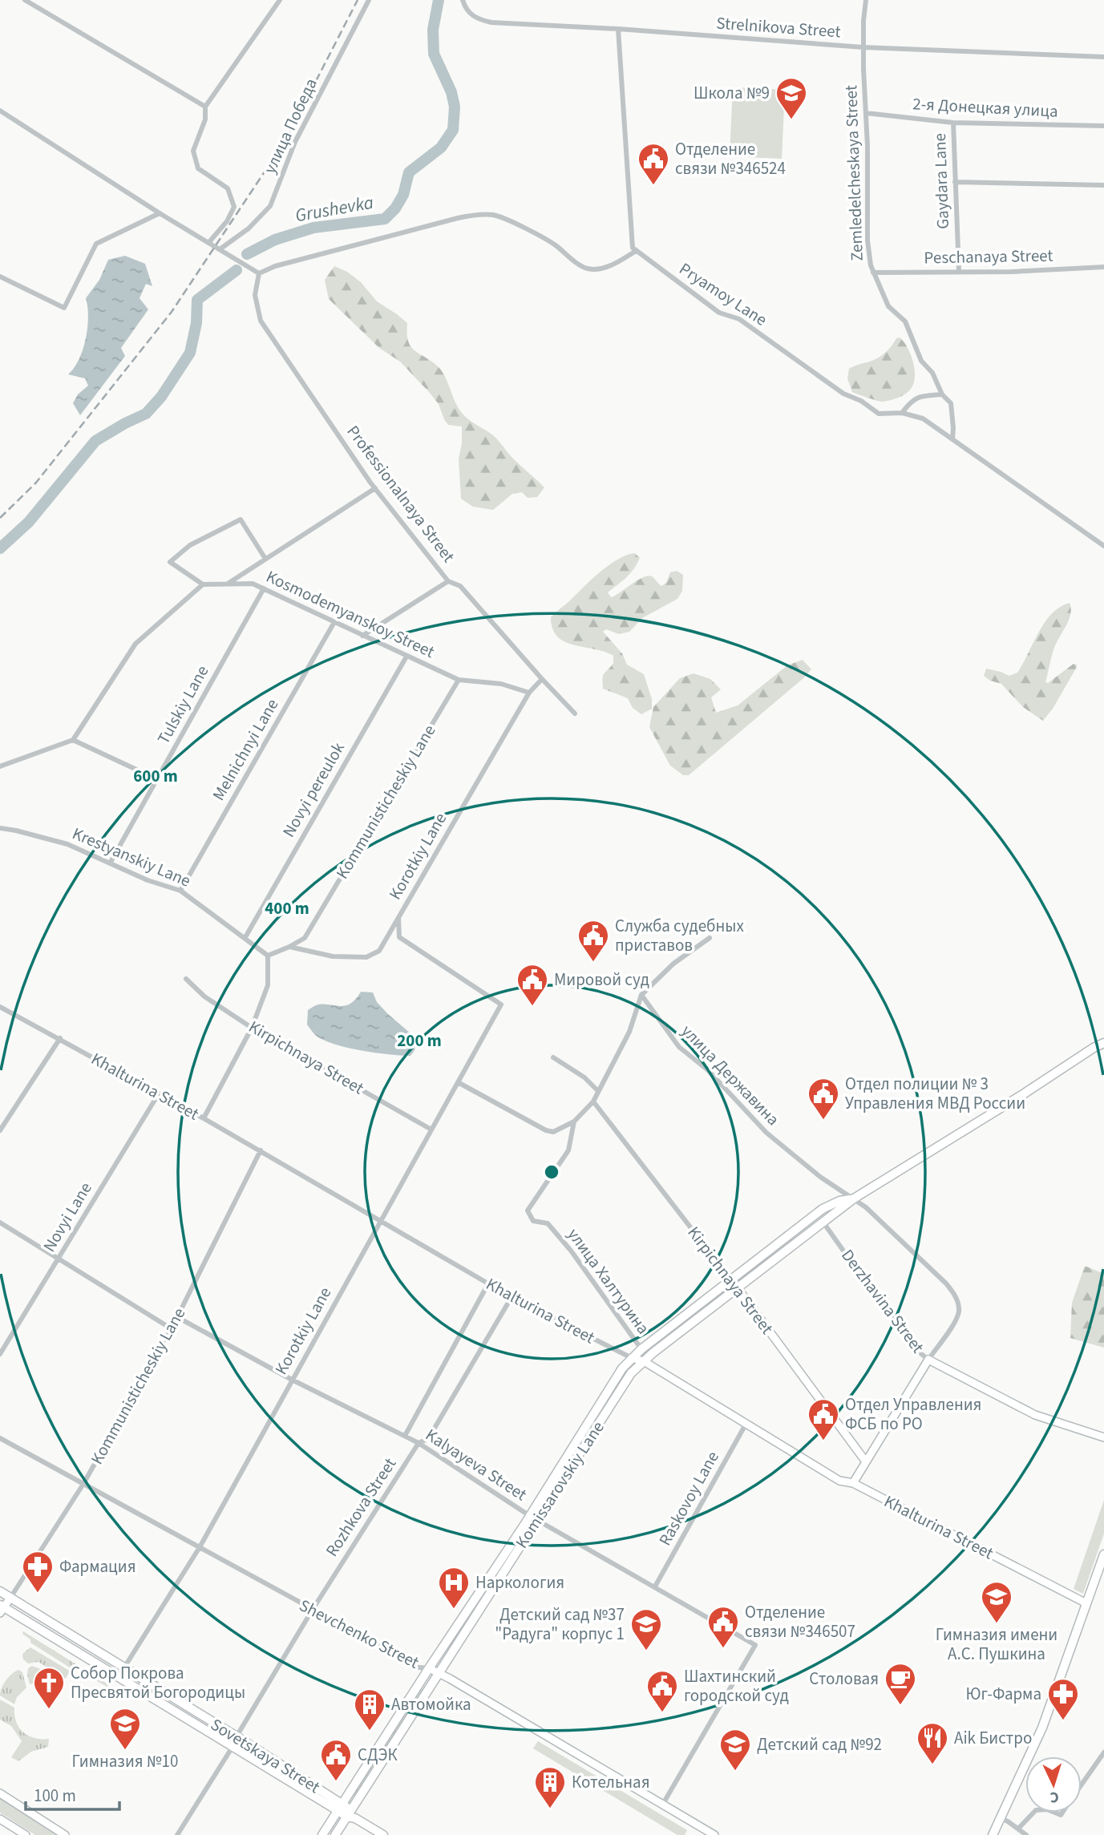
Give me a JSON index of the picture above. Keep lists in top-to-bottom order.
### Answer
{
  "streets": {
    "main road": ["Komissarovskiy Lane", "Sovetskaya Street"],
    "street": [
      "Strelnikova Street",
      "2-я Донецкая улица",
      "улица Победа",
      "Zemledelcheskaya Street",
      "Gaydara Lane",
      "Peschanaya Street",
      "Pryamoy Lane",
      "Professionalnaya Street",
      "Kosmodemyanskoy Street",
      "Tulskiy Lane",
      "Melnichnyi Lane",
      "Novyi pereulok",
      "Kommunisticheskiy Lane",
      "Korotkiy Lane",
      "Krestyanskiy Lane",
      "Kirpichnaya Street",
      "улица Державина",
      "Khalturina Street",
      "Novyi Lane",
      "улица Халтурина",
      "Derzhavina Street",
      "Kalyayeva Street",
      "Raskovoy Lane",
      "Rozhkova Street",
      "Shevchenko Street"
    ]
  },
  "crossings": [
    ["Strelnikova Street", "Zemledelcheskaya Street"],
    ["2-я Донецкая улица", "Zemledelcheskaya Street"],
    ["2-я Донецкая улица", "Gaydara Lane"],
    ["Zemledelcheskaya Street", "Peschanaya Street"],
    ["Zemledelcheskaya Street", "Pryamoy Lane"],
    ["Gaydara Lane", "Peschanaya Street"],
    ["Professionalnaya Street", "Korotkiy Lane"],
    ["Kosmodemyanskoy Street", "Tulskiy Lane"],
    ["Kosmodemyanskoy Street", "Melnichnyi Lane"],
    ["Kosmodemyanskoy Street", "Novyi pereulok"],
    ["Kosmodemyanskoy Street", "Kommunisticheskiy Lane"],
    ["Kosmodemyanskoy Street", "Korotkiy Lane"],
    ["Tulskiy Lane", "Krestyanskiy Lane"],
    ["Melnichnyi Lane", "Krestyanskiy Lane"],
    ["Novyi pereulok", "Krestyanskiy Lane"],
    ["Kommunisticheskiy Lane", "Korotkiy Lane"],
    ["Kommunisticheskiy Lane", "Khalturina Street"],
    ["Kommunisticheskiy Lane", "Kalyayeva Street"],
    ["Kommunisticheskiy Lane", "Shevchenko Street"],
    ["Kommunisticheskiy Lane", "Sovetskaya Street"],
    ["Korotkiy Lane", "Kirpichnaya Street"],
    ["Korotkiy Lane", "Khalturina Street"],
    ["Korotkiy Lane", "Kalyayeva Street"],
    ["Korotkiy Lane", "Shevchenko Street"],
    ["Korotkiy Lane", "Sovetskaya Street"],
    ["Kirpichnaya Street", "Komissarovskiy Lane"],
    ["улица Державина", "Derzhavina Street"],
    ["улица Державина", "Komissarovskiy Lane"],
    ["Khalturina Street", "Novyi Lane"],
    ["Khalturina Street", "Komissarovskiy Lane"],
    ["Khalturina Street", "Raskovoy Lane"],
    ["Khalturina Street", "Rozhkova Street"],
    ["улица Халтурина", "Komissarovskiy Lane"],
    ["Derzhavina Street", "Komissarovskiy Lane"],
    ["Kalyayeva Street", "Komissarovskiy Lane"],
    ["Kalyayeva Street", "Raskovoy Lane"],
    ["Kalyayeva Street", "Rozhkova Street"],
    ["Kalyayeva Street", "Shevchenko Street"],
    ["Komissarovskiy Lane", "Shevchenko Street"],
    ["Komissarovskiy Lane", "Sovetskaya Street"],
    ["Rozhkova Street", "Shevchenko Street"],
    ["Rozhkova Street", "Sovetskaya Street"]
  ],
  "water": ["Grushevka"],
  "places": {
    "school or university": [
      "Школа №9",
      "Гимназия имени А.С. Пушкина",
      "Детский сад №37 \"Радуга\" корпус 1",
      "Гимназия №10",
      "Детский сад №92"
    ],
    "public building": [
      "Отделение связи №346524",
      "Служба судебных приставов",
      "Мировой суд",
      "Отдел полиции № 3 Управления МВД России",
      "Отдел Управления ФСБ по РО",
      "Отделение связи №346507",
      "Шахтинский городской суд",
      "СДЭК"
    ],
    "pharmacy": ["Фармация", "Юг-Фарма"],
    "hospital": ["Наркология"],
    "cafe": ["Столовая"],
    "church": ["Собор Покрова Пресвятой Богородицы"],
    "building": ["Автомойка", "Котельная"],
    "restaurant": ["Aik Бистро"]
  },
  "scale_bar": "100 m",
  "north": "bottom",
  "rings": ["600 m", "400 m", "200 m"]
}
